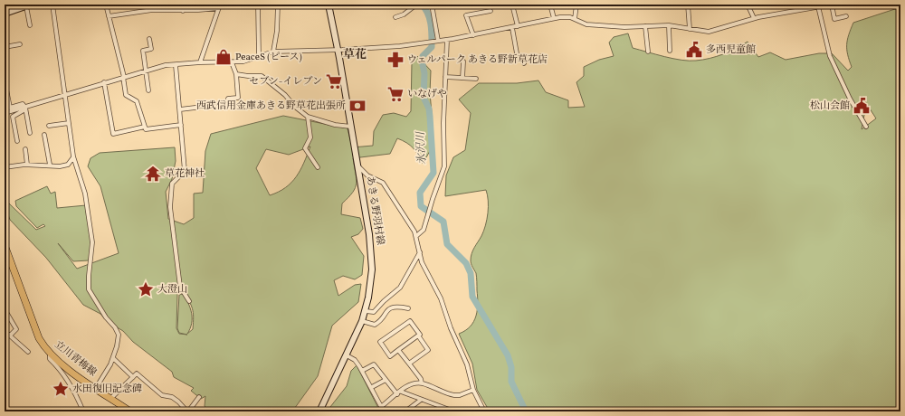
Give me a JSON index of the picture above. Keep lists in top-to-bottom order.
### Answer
{
  "streets": {
    "main road": ["あきる野羽村線", "立川青梅線"]
  },
  "districts": ["草花"],
  "water": ["氷沢川"],
  "places": {
    "public building": ["多西児童館", "松山会館"],
    "shop": ["PeaceS (ピース)"],
    "pharmacy": ["ウェルパーク あきる野新草花店"],
    "supermarket": ["セブン-イレブン", "いなげや"],
    "bank": ["西武信用金庫あきる野草花出張所"],
    "temple": ["草花神社"],
    "place": ["大澄山", "水田復旧記念碑"]
  }
}
